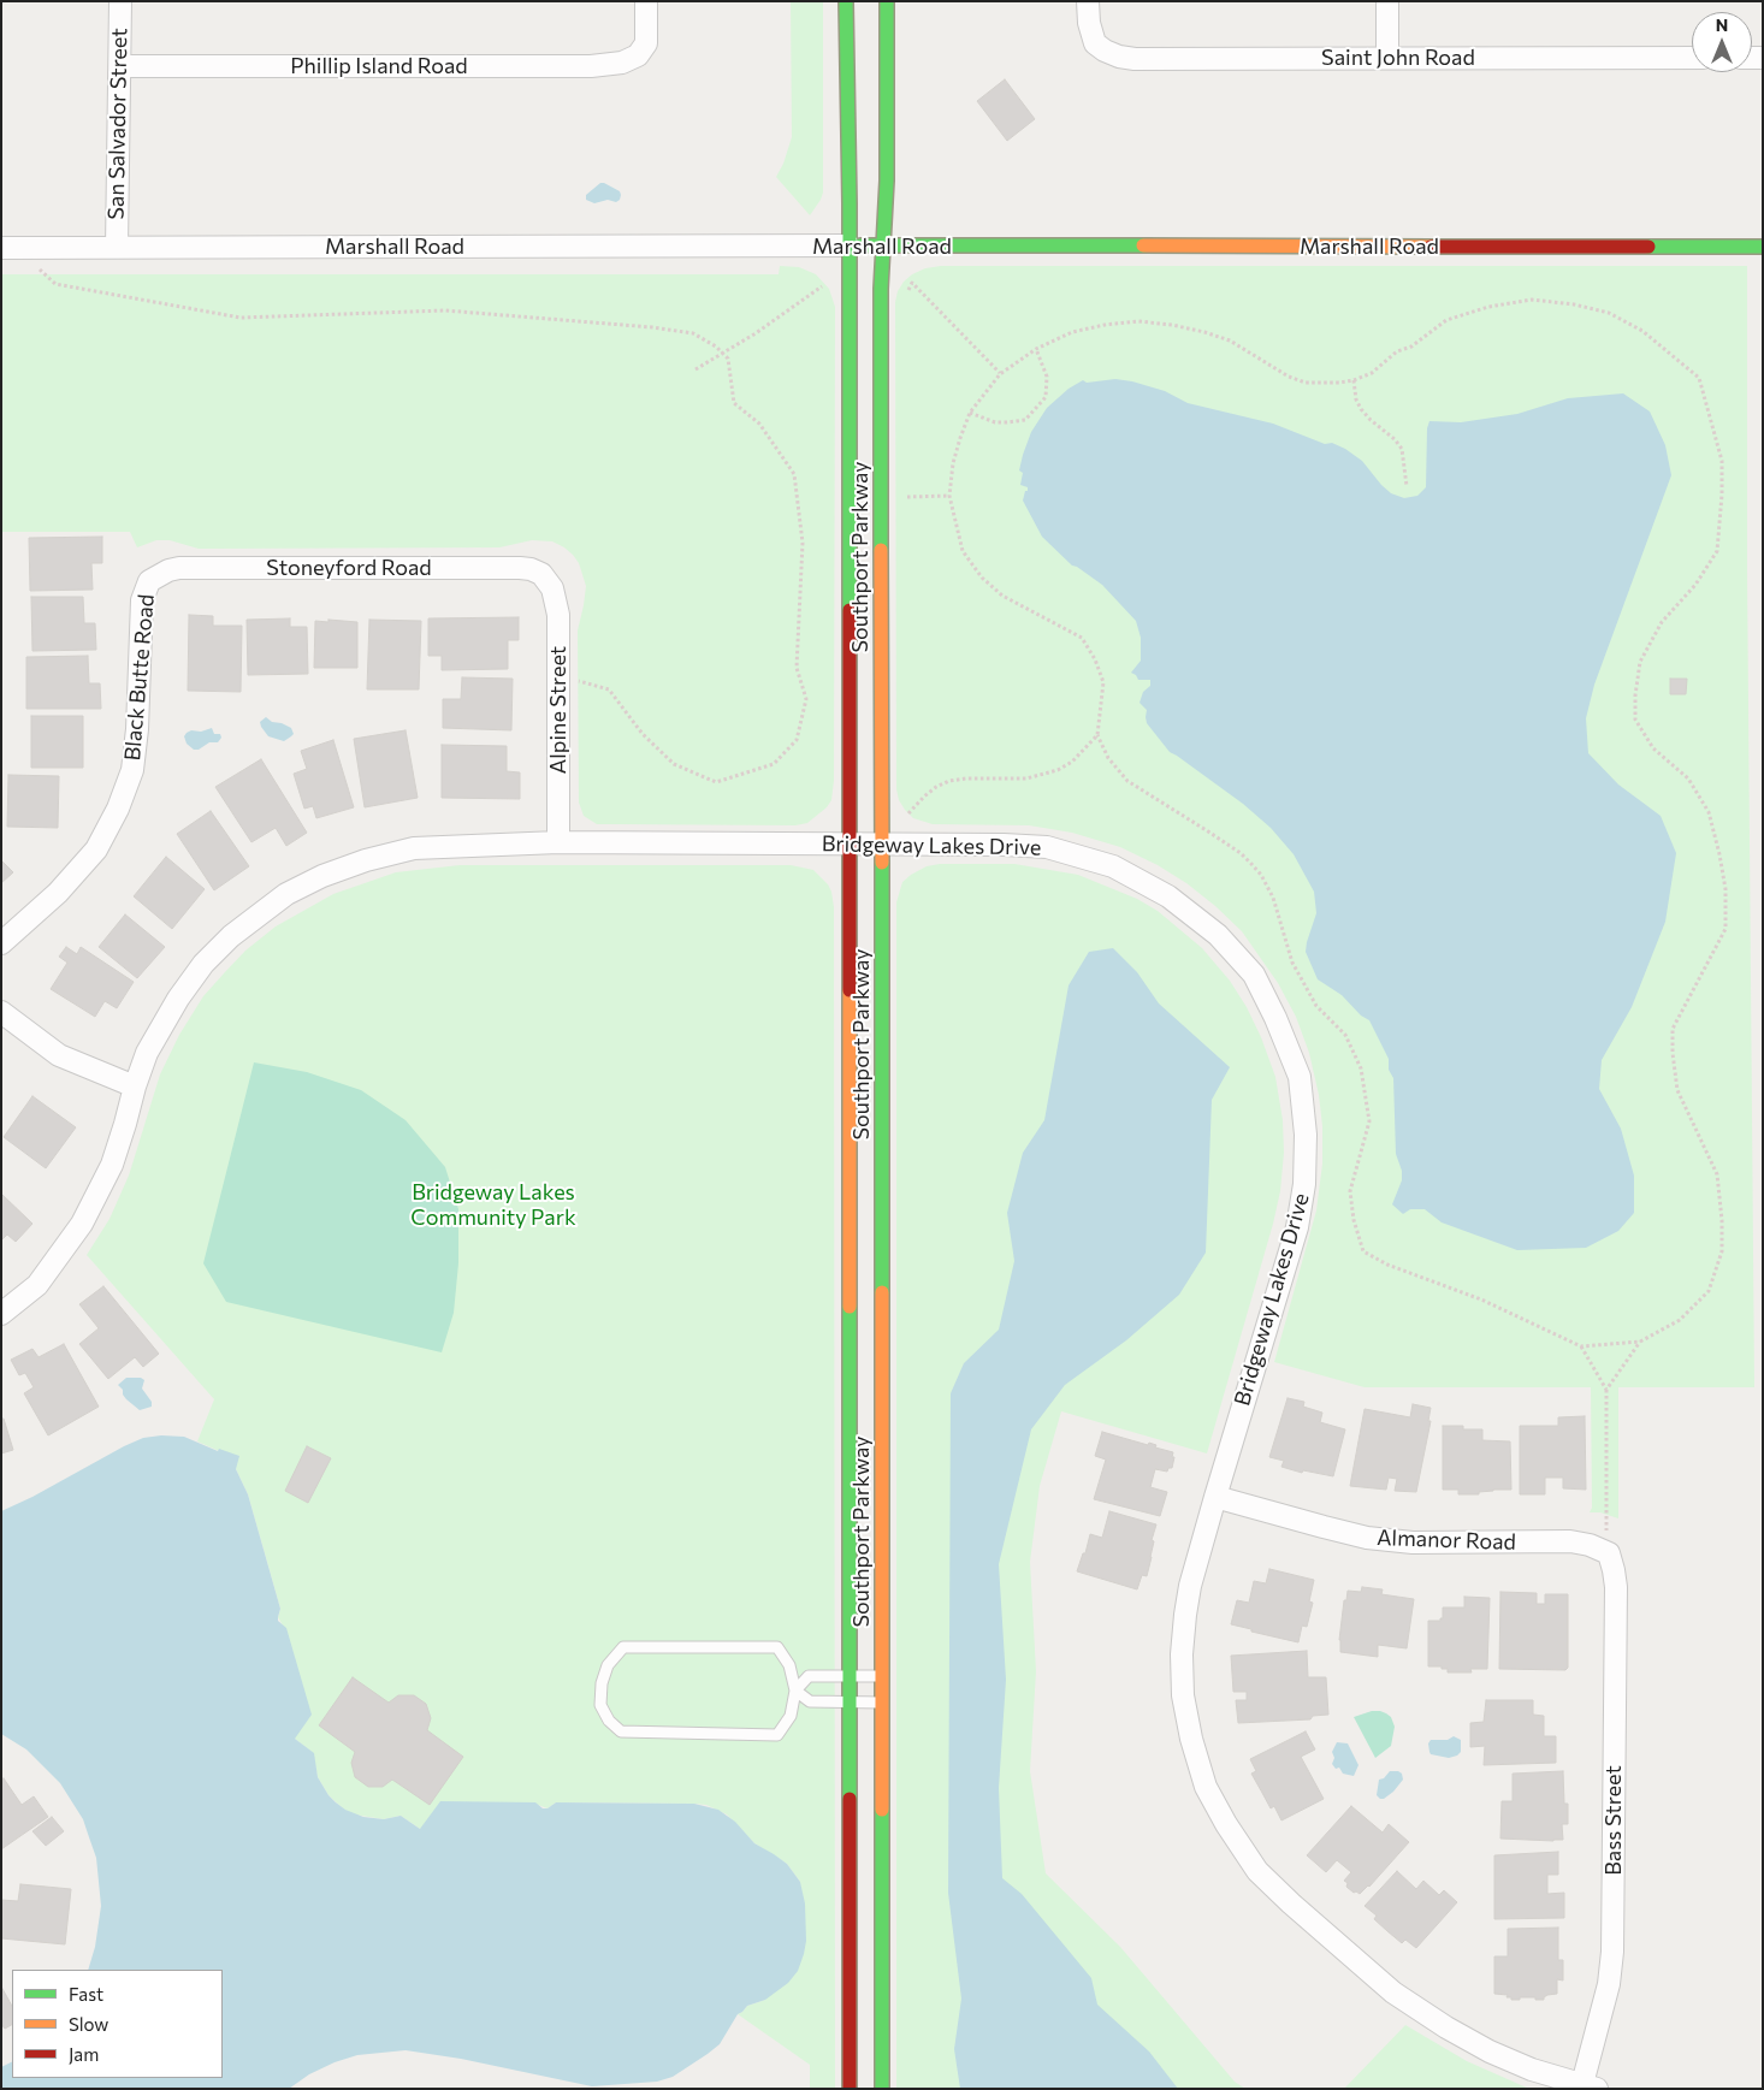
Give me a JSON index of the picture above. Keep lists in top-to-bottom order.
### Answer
{
  "streets": {
    "street": [
      "Saint John Road",
      "Phillip Island Road",
      "San Salvador Street",
      "Marshall Road",
      "Southport Parkway",
      "Stoneyford Road",
      "Black Butte Road",
      "Alpine Street",
      "Bridgeway Lakes Drive",
      "Almanor Road",
      "Bass Street"
    ]
  },
  "crossings": [
    ["Phillip Island Road", "San Salvador Street"],
    ["San Salvador Street", "Marshall Road"],
    ["Marshall Road", "Southport Parkway"],
    ["Southport Parkway", "Bridgeway Lakes Drive"],
    ["Stoneyford Road", "Black Butte Road"],
    ["Stoneyford Road", "Alpine Street"],
    ["Alpine Street", "Bridgeway Lakes Drive"],
    ["Bridgeway Lakes Drive", "Almanor Road"],
    ["Bridgeway Lakes Drive", "Bass Street"],
    ["Almanor Road", "Bass Street"]
  ],
  "parks": ["Bridgeway Lakes Community Park"],
  "legend": ["Fast", "Slow", "Jam"],
  "north": "top"
}
